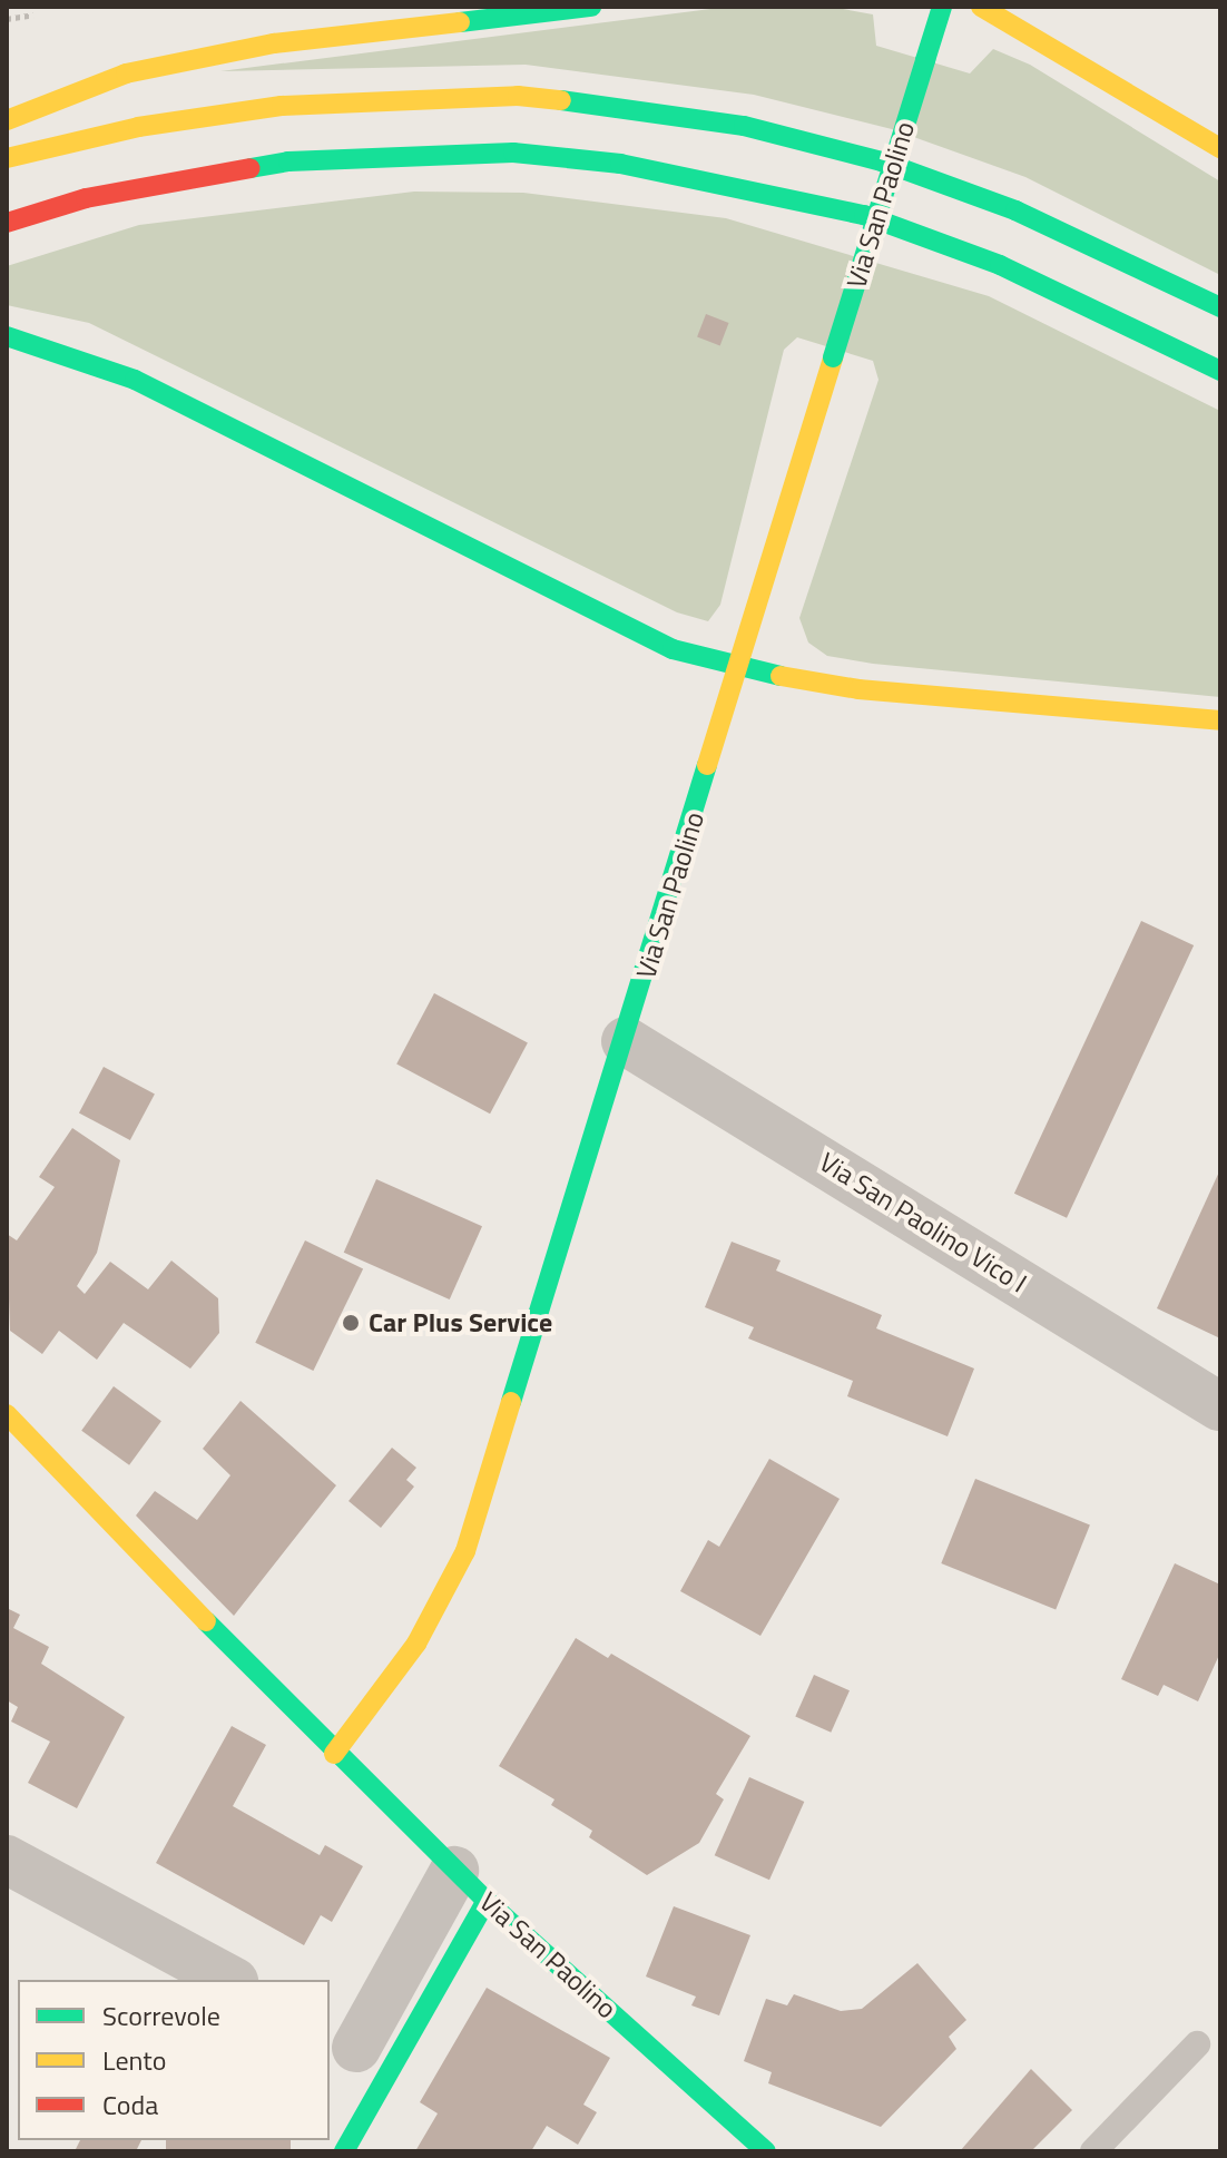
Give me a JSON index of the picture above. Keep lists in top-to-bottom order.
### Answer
{
  "streets": {
    "street": ["Via San Paolino", "Via San Paolino Vico I"]
  },
  "crossings": [
    ["Via San Paolino", "Via San Paolino Vico I"]
  ],
  "places": ["Car Plus Service"],
  "legend": ["Scorrevole", "Lento", "Coda"]
}
